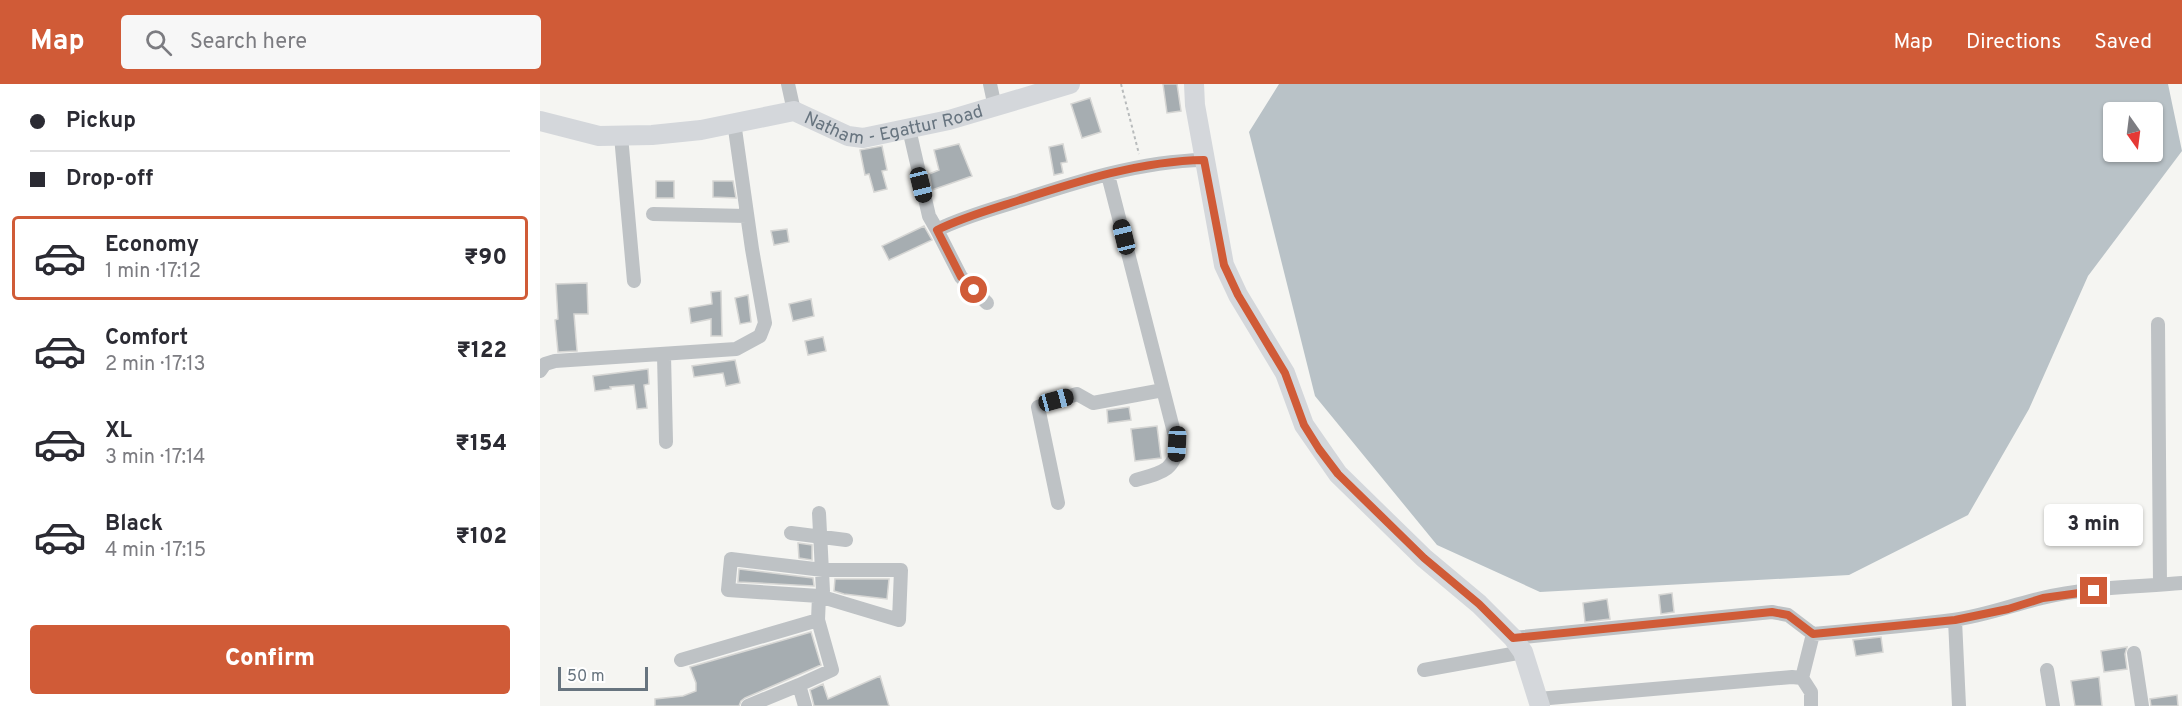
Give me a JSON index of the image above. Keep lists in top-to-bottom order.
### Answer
{
  "streets": {
    "street": ["Natham - Egattur Road"]
  },
  "scale_bar": "50 m",
  "north": "bottom",
  "page": {
    "header": "Map",
    "search": "Search here",
    "nav": ["Map", "Directions", "Saved"],
    "banner": ["Pickup", "Drop-off"],
    "list": [
      {
        "name": "Economy",
        "note": "1 min · 17:12",
        "value": "₹90"
      },
      {
        "name": "Comfort",
        "note": "2 min · 17:13",
        "value": "₹122"
      },
      {
        "name": "XL",
        "note": "3 min · 17:14",
        "value": "₹154"
      },
      {
        "name": "Black",
        "note": "4 min · 17:15",
        "value": "₹102"
      }
    ],
    "bubble": "3 min",
    "buttons": "Confirm",
    "scale": "50 m"
  }
}
